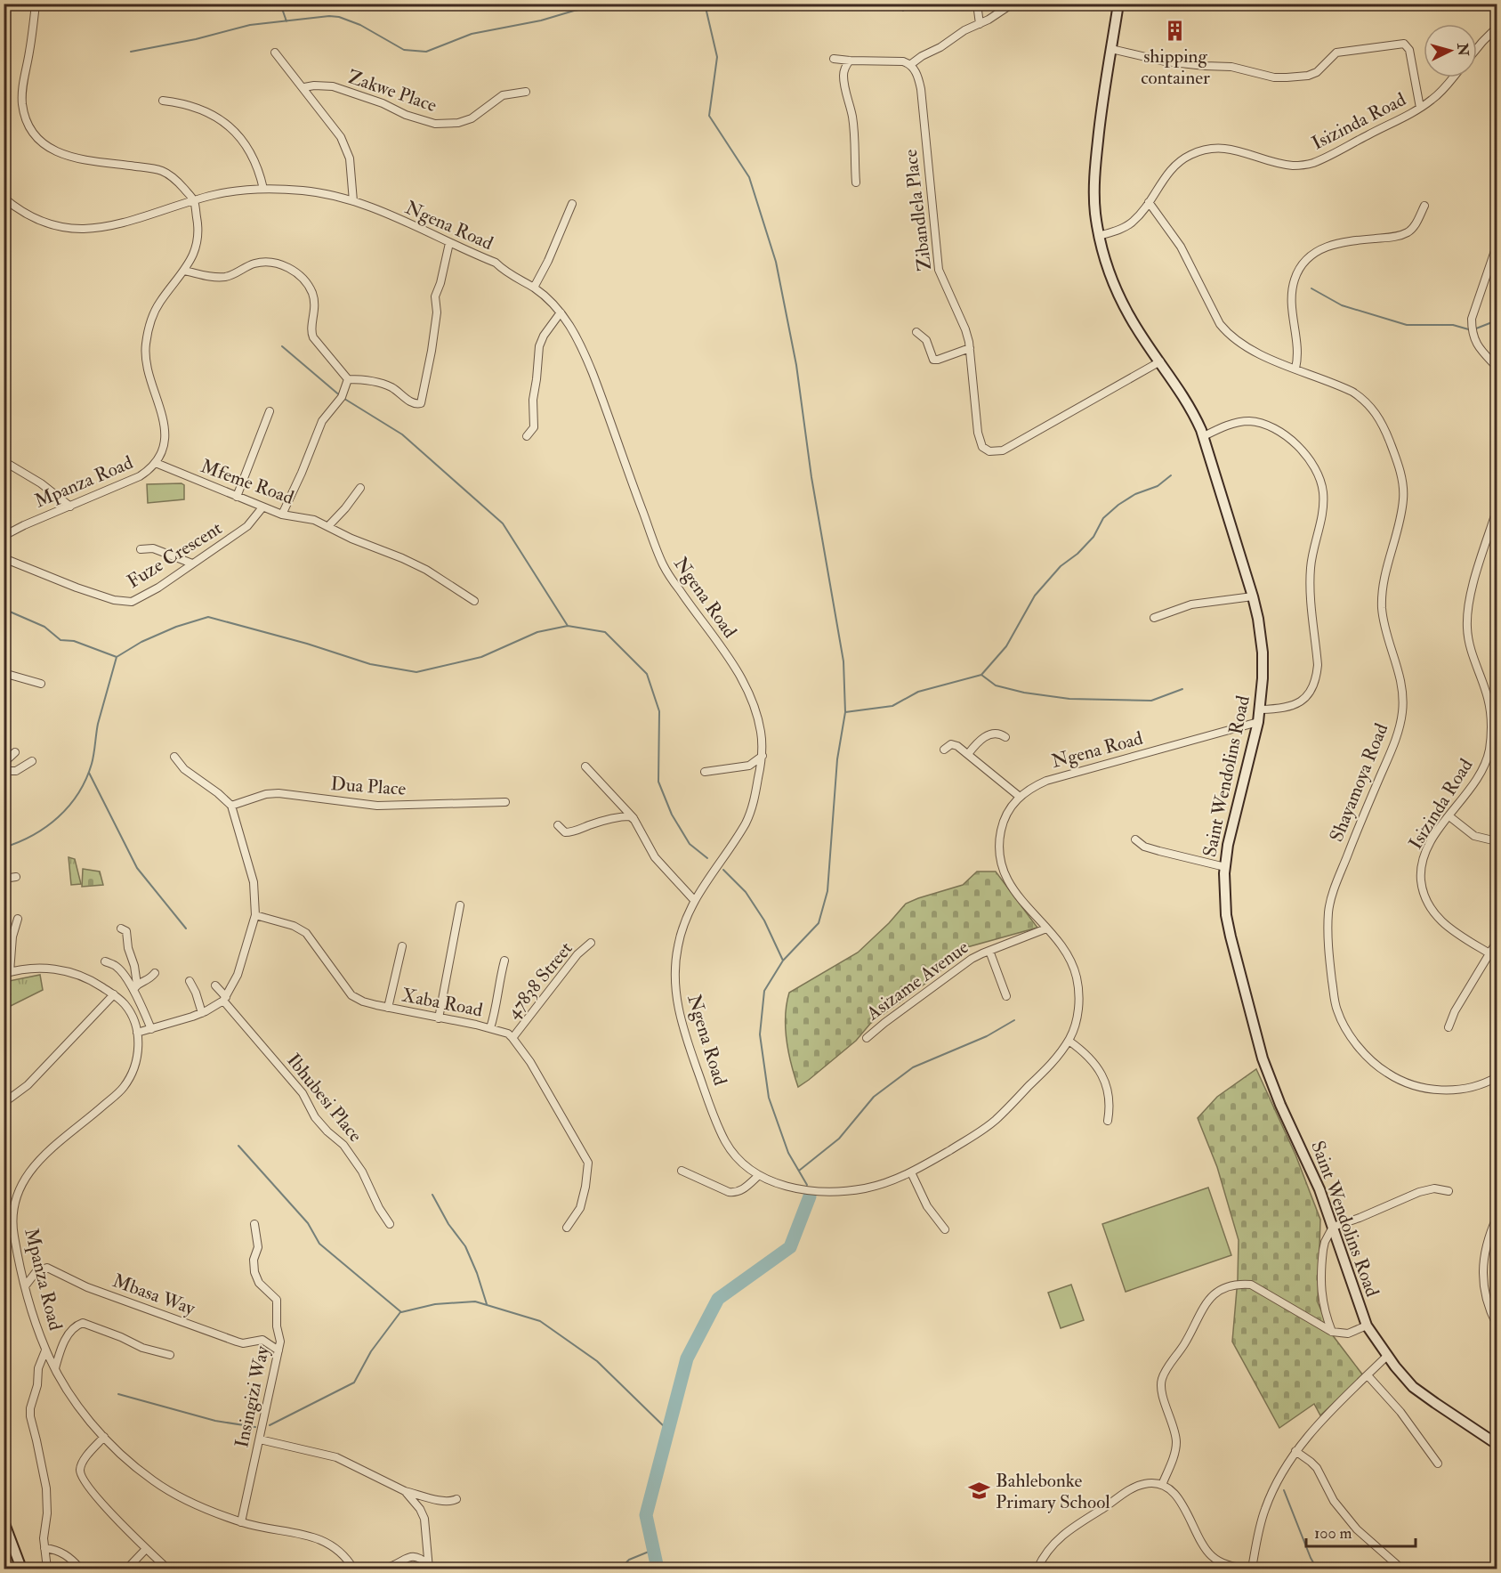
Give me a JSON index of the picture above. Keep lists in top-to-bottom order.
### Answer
{
  "streets": {
    "street": [
      "Zakwe Place",
      "Isizinda Road",
      "Zibandlela Place",
      "Ngena Road",
      "Mpanza Road",
      "Mfeme Road",
      "Fuze Crescent",
      "Saint Wendolins Road",
      "Shayamoya Road",
      "Dua Place",
      "47838 Street",
      "Asizame Avenue",
      "Xaba Road",
      "Ibhubesi Place",
      "Mbasa Way",
      "Insingizi Way"
    ]
  },
  "crossings": [
    ["Isizinda Road", "Saint Wendolins Road"],
    ["Isizinda Road", "Shayamoya Road"],
    ["Zibandlela Place", "Saint Wendolins Road"],
    ["Ngena Road", "Mpanza Road"],
    ["Ngena Road", "Saint Wendolins Road"],
    ["Ngena Road", "Asizame Avenue"],
    ["Mpanza Road", "Mfeme Road"],
    ["Mpanza Road", "Mbasa Way"],
    ["Mpanza Road", "Insingizi Way"],
    ["Mfeme Road", "Fuze Crescent"],
    ["47838 Street", "Xaba Road"],
    ["Mbasa Way", "Insingizi Way"]
  ],
  "places": {
    "building": ["shipping container"],
    "school or university": ["Bahlebonke Primary School"]
  },
  "scale_bar": "100 m",
  "north": "right"
}
